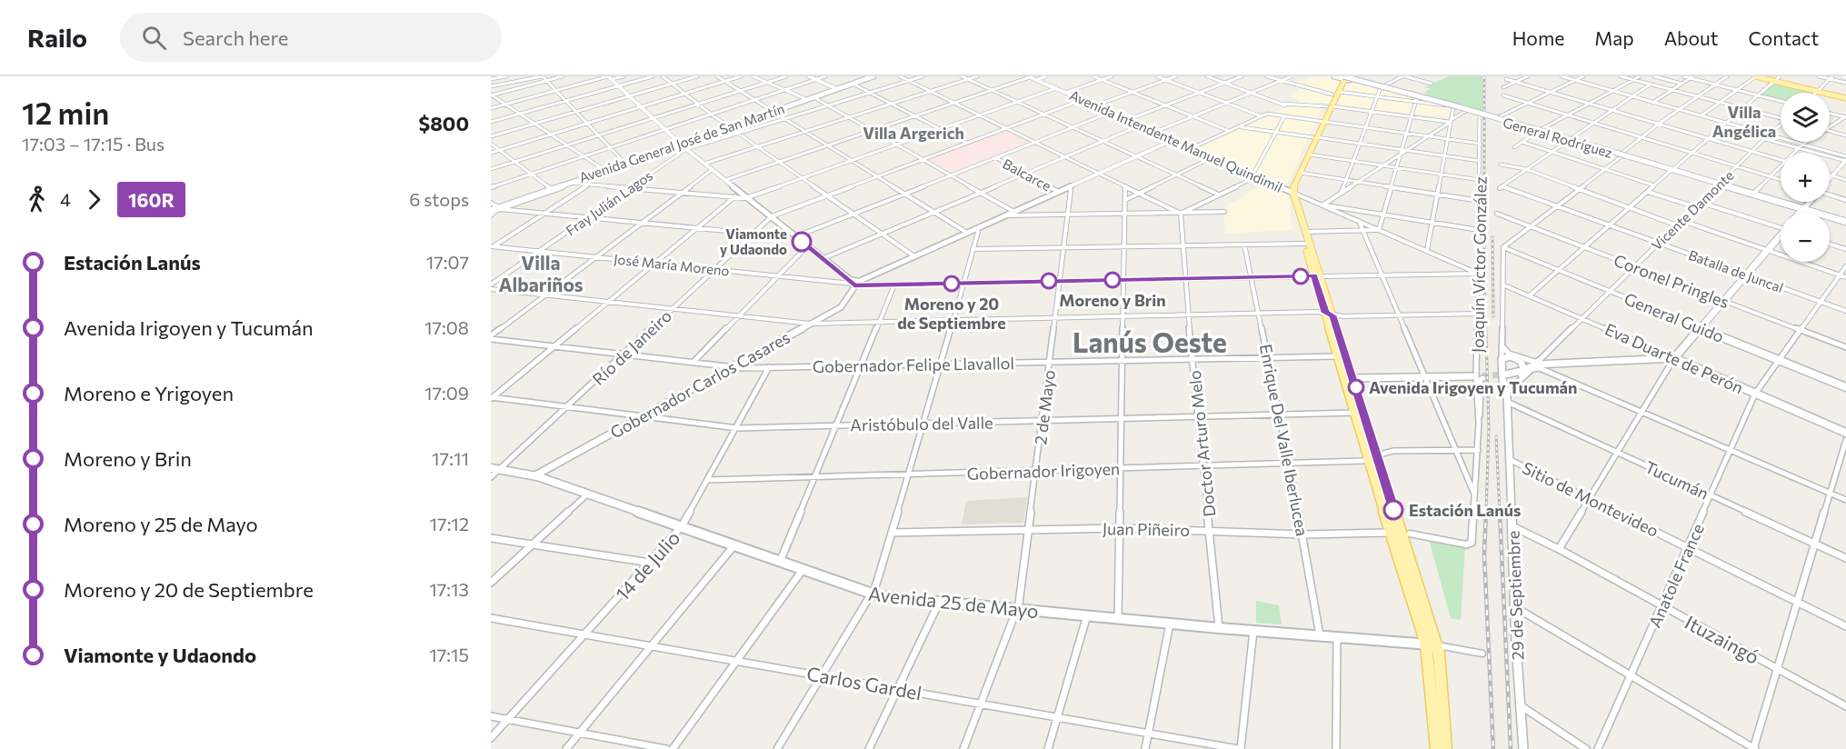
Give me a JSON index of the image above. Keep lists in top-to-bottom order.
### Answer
{
  "streets": {
    "main road": [
      "Avenida General José de San Martín",
      "General Guido",
      "Eva Duarte de Perón",
      "Avenida 25 de Mayo"
    ],
    "street": [
      "General Rodríguez",
      "Avenida Intendente Manuel Quindimil",
      "Balcarce",
      "Fray Julián Lagos",
      "Vicente Damonte",
      "José María Moreno",
      "Joaquín Víctor González",
      "Batalla de Juncal",
      "Coronel Pringles",
      "Río de Janeiro",
      "Gobernador Felipe Llavallol",
      "Gobernador Carlos Casares",
      "2 de Mayo",
      "Aristóbulo del Valle",
      "Enrique Del Valle Iberlucea",
      "Doctor Arturo Melo",
      "Gobernador Irigoyen",
      "Tucumán",
      "Sitio de Montevideo",
      "Juan Piñeiro",
      "14 de Julio",
      "Anatole France",
      "29 de Septiembre",
      "Ituzaingó",
      "Carlos Gardel"
    ]
  },
  "crossings": [
    ["General Rodríguez", "Joaquín Víctor González"],
    ["Avenida Intendente Manuel Quindimil", "Gobernador Carlos Casares"],
    ["Balcarce", "Gobernador Carlos Casares"],
    ["Fray Julián Lagos", "José María Moreno"],
    ["Vicente Damonte", "Batalla de Juncal"],
    ["Vicente Damonte", "Coronel Pringles"],
    ["Vicente Damonte", "General Guido"],
    ["Vicente Damonte", "Eva Duarte de Perón"],
    ["Vicente Damonte", "29 de Septiembre"],
    ["José María Moreno", "Joaquín Víctor González"],
    ["José María Moreno", "Río de Janeiro"],
    ["José María Moreno", "Gobernador Carlos Casares"],
    ["José María Moreno", "2 de Mayo"],
    ["José María Moreno", "Enrique Del Valle Iberlucea"],
    ["José María Moreno", "Doctor Arturo Melo"],
    ["Batalla de Juncal", "Anatole France"],
    ["Coronel Pringles", "Anatole France"],
    ["General Guido", "Anatole France"],
    ["General Guido", "29 de Septiembre"],
    ["Río de Janeiro", "Gobernador Felipe Llavallol"],
    ["Río de Janeiro", "Aristóbulo del Valle"],
    ["Río de Janeiro", "Avenida 25 de Mayo"],
    ["Eva Duarte de Perón", "Anatole France"],
    ["Eva Duarte de Perón", "29 de Septiembre"],
    ["Gobernador Felipe Llavallol", "Gobernador Carlos Casares"],
    ["Gobernador Felipe Llavallol", "2 de Mayo"],
    ["Gobernador Felipe Llavallol", "Enrique Del Valle Iberlucea"],
    ["Gobernador Felipe Llavallol", "Doctor Arturo Melo"],
    ["Gobernador Felipe Llavallol", "14 de Julio"],
    ["Gobernador Carlos Casares", "2 de Mayo"],
    ["Gobernador Carlos Casares", "Aristóbulo del Valle"],
    ["Gobernador Carlos Casares", "Avenida 25 de Mayo"],
    ["2 de Mayo", "Aristóbulo del Valle"],
    ["2 de Mayo", "Gobernador Irigoyen"],
    ["2 de Mayo", "Juan Piñeiro"],
    ["2 de Mayo", "Avenida 25 de Mayo"],
    ["2 de Mayo", "Carlos Gardel"],
    ["Aristóbulo del Valle", "Enrique Del Valle Iberlucea"],
    ["Aristóbulo del Valle", "Doctor Arturo Melo"],
    ["Aristóbulo del Valle", "14 de Julio"],
    ["Enrique Del Valle Iberlucea", "Gobernador Irigoyen"],
    ["Enrique Del Valle Iberlucea", "Juan Piñeiro"],
    ["Enrique Del Valle Iberlucea", "Avenida 25 de Mayo"],
    ["Doctor Arturo Melo", "Gobernador Irigoyen"],
    ["Doctor Arturo Melo", "Juan Piñeiro"],
    ["Doctor Arturo Melo", "Avenida 25 de Mayo"],
    ["Gobernador Irigoyen", "14 de Julio"],
    ["Tucumán", "Anatole France"],
    ["Tucumán", "29 de Septiembre"],
    ["Sitio de Montevideo", "Anatole France"],
    ["Sitio de Montevideo", "29 de Septiembre"],
    ["14 de Julio", "Avenida 25 de Mayo"],
    ["14 de Julio", "Carlos Gardel"],
    ["Anatole France", "Ituzaingó"],
    ["29 de Septiembre", "Ituzaingó"]
  ],
  "districts": [
    "Villa Angélica",
    "Villa Argerich",
    "Villa Albariños",
    "Lanús Oeste"
  ],
  "places": [
    "Viamonte y Udaondo",
    "Moreno y Brin",
    "Moreno y 20 de Septiembre",
    "Avenida Irigoyen y Tucumán",
    "Estación Lanús"
  ],
  "lines": ["bus line 160R"],
  "page": {
    "header": "Railo",
    "search": "Search here",
    "nav": [
      "Home",
      "Map",
      "About",
      "Contact"
    ],
    "heading": ["12 min", "17:03 – 17:15 · Bus", "$800"],
    "map_buttons": ["+", "−"],
    "legs": ["4", "160R", "6 stops"],
    "list": [
      {
        "name": "Estación Lanús",
        "value": "17:07"
      },
      {
        "name": "Avenida Irigoyen y Tucumán",
        "value": "17:08"
      },
      {
        "name": "Moreno e Yrigoyen",
        "value": "17:09"
      },
      {
        "name": "Moreno y Brin",
        "value": "17:11"
      },
      {
        "name": "Moreno y 25 de Mayo",
        "value": "17:12"
      },
      {
        "name": "Moreno y 20 de Septiembre",
        "value": "17:13"
      },
      {
        "name": "Viamonte y Udaondo",
        "value": "17:15"
      }
    ]
  }
}
